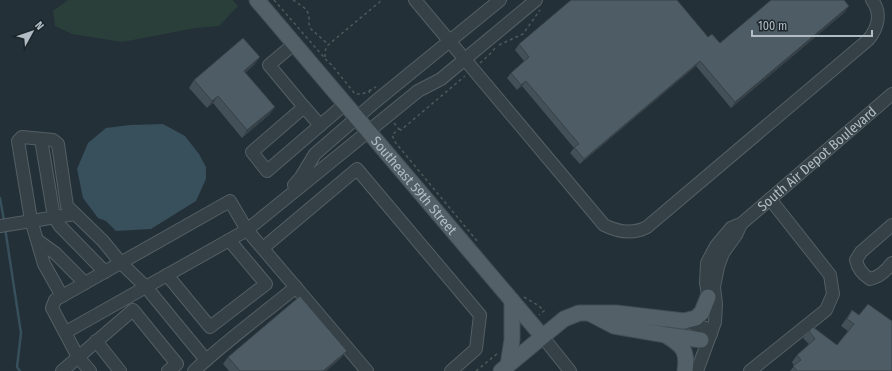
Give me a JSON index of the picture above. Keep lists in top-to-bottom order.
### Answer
{
  "streets": {
    "main road": ["Southeast 59th Street"],
    "street": ["South Air Depot Boulevard"]
  },
  "scale_bar": "100 m",
  "north": "top right"
}
